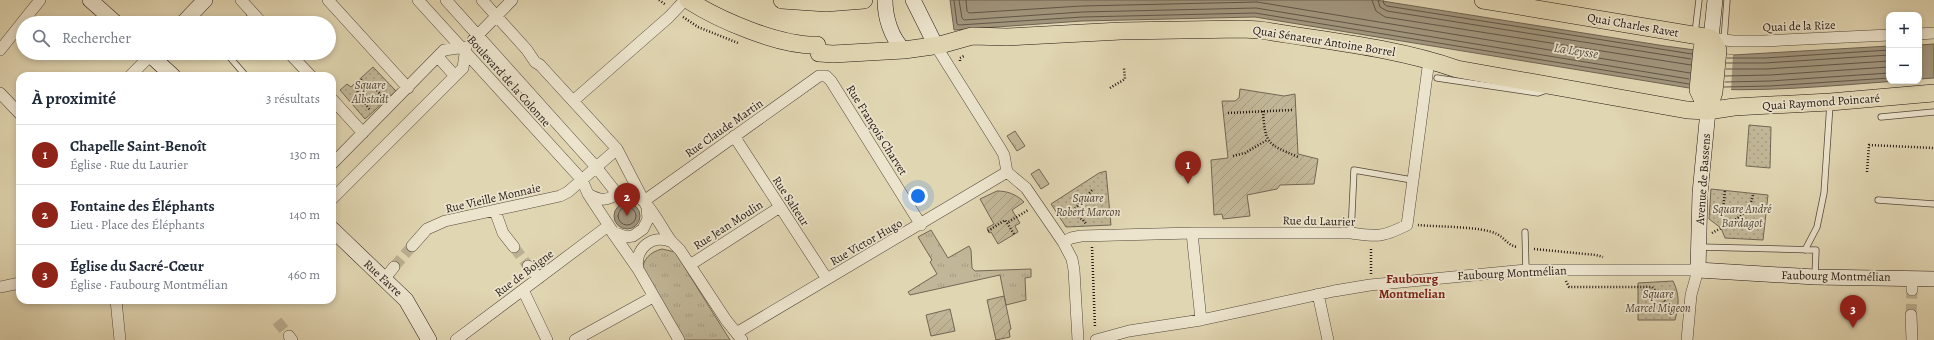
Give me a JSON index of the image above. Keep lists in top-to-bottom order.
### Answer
{
  "streets": {
    "main road": ["Quai Charles Ravet", "Quai Sénateur Antoine Borrel", "Quai Raymond Poincaré"],
    "street": [
      "Quai de la Rize",
      "Boulevard de la Colonne",
      "Rue Claude Martin",
      "Rue François Charvet",
      "Avenue de Bassens",
      "Rue Vieille Monnaie",
      "Rue Salteur",
      "Rue du Laurier",
      "Rue Jean Moulin",
      "Rue Victor Hugo",
      "Rue de Boigne",
      "Faubourg Montmélian",
      "Rue Favre"
    ]
  },
  "crossings": [
    ["Quai Charles Ravet", "Quai de la Rize"],
    ["Quai Sénateur Antoine Borrel", "Quai Raymond Poincaré"],
    ["Quai Sénateur Antoine Borrel", "Avenue de Bassens"],
    ["Boulevard de la Colonne", "Rue Claude Martin"],
    ["Boulevard de la Colonne", "Rue Vieille Monnaie"],
    ["Boulevard de la Colonne", "Rue de Boigne"],
    ["Quai Raymond Poincaré", "Avenue de Bassens"],
    ["Rue Claude Martin", "Rue François Charvet"],
    ["Rue Claude Martin", "Rue Salteur"],
    ["Rue Claude Martin", "Rue de Boigne"],
    ["Rue François Charvet", "Rue Victor Hugo"],
    ["Avenue de Bassens", "Faubourg Montmélian"],
    ["Rue Salteur", "Rue Jean Moulin"],
    ["Rue Salteur", "Rue Victor Hugo"]
  ],
  "districts": ["Faubourg Montmelian"],
  "water": ["La Leysse"],
  "parks": [
    "Square Albstadt",
    "Square Robert Marcon",
    "Square André Bardagot",
    "Square Marcel Migeon"
  ],
  "page": {
    "map_buttons": ["+", "−"],
    "search": "Rechercher",
    "heading": ["À proximité", "3 résultats"],
    "list": [
      {
        "mark": "1",
        "name": "Chapelle Saint-Benoît",
        "note": "Église · Rue du Laurier",
        "value": "130 m"
      },
      {
        "mark": "2",
        "name": "Fontaine des Éléphants",
        "note": "Lieu · Place des Éléphants",
        "value": "140 m"
      },
      {
        "mark": "3",
        "name": "Église du Sacré-Cœur",
        "note": "Église · Faubourg Montmélian",
        "value": "460 m"
      }
    ],
    "pins": ["1", "2", "3"]
  }
}
